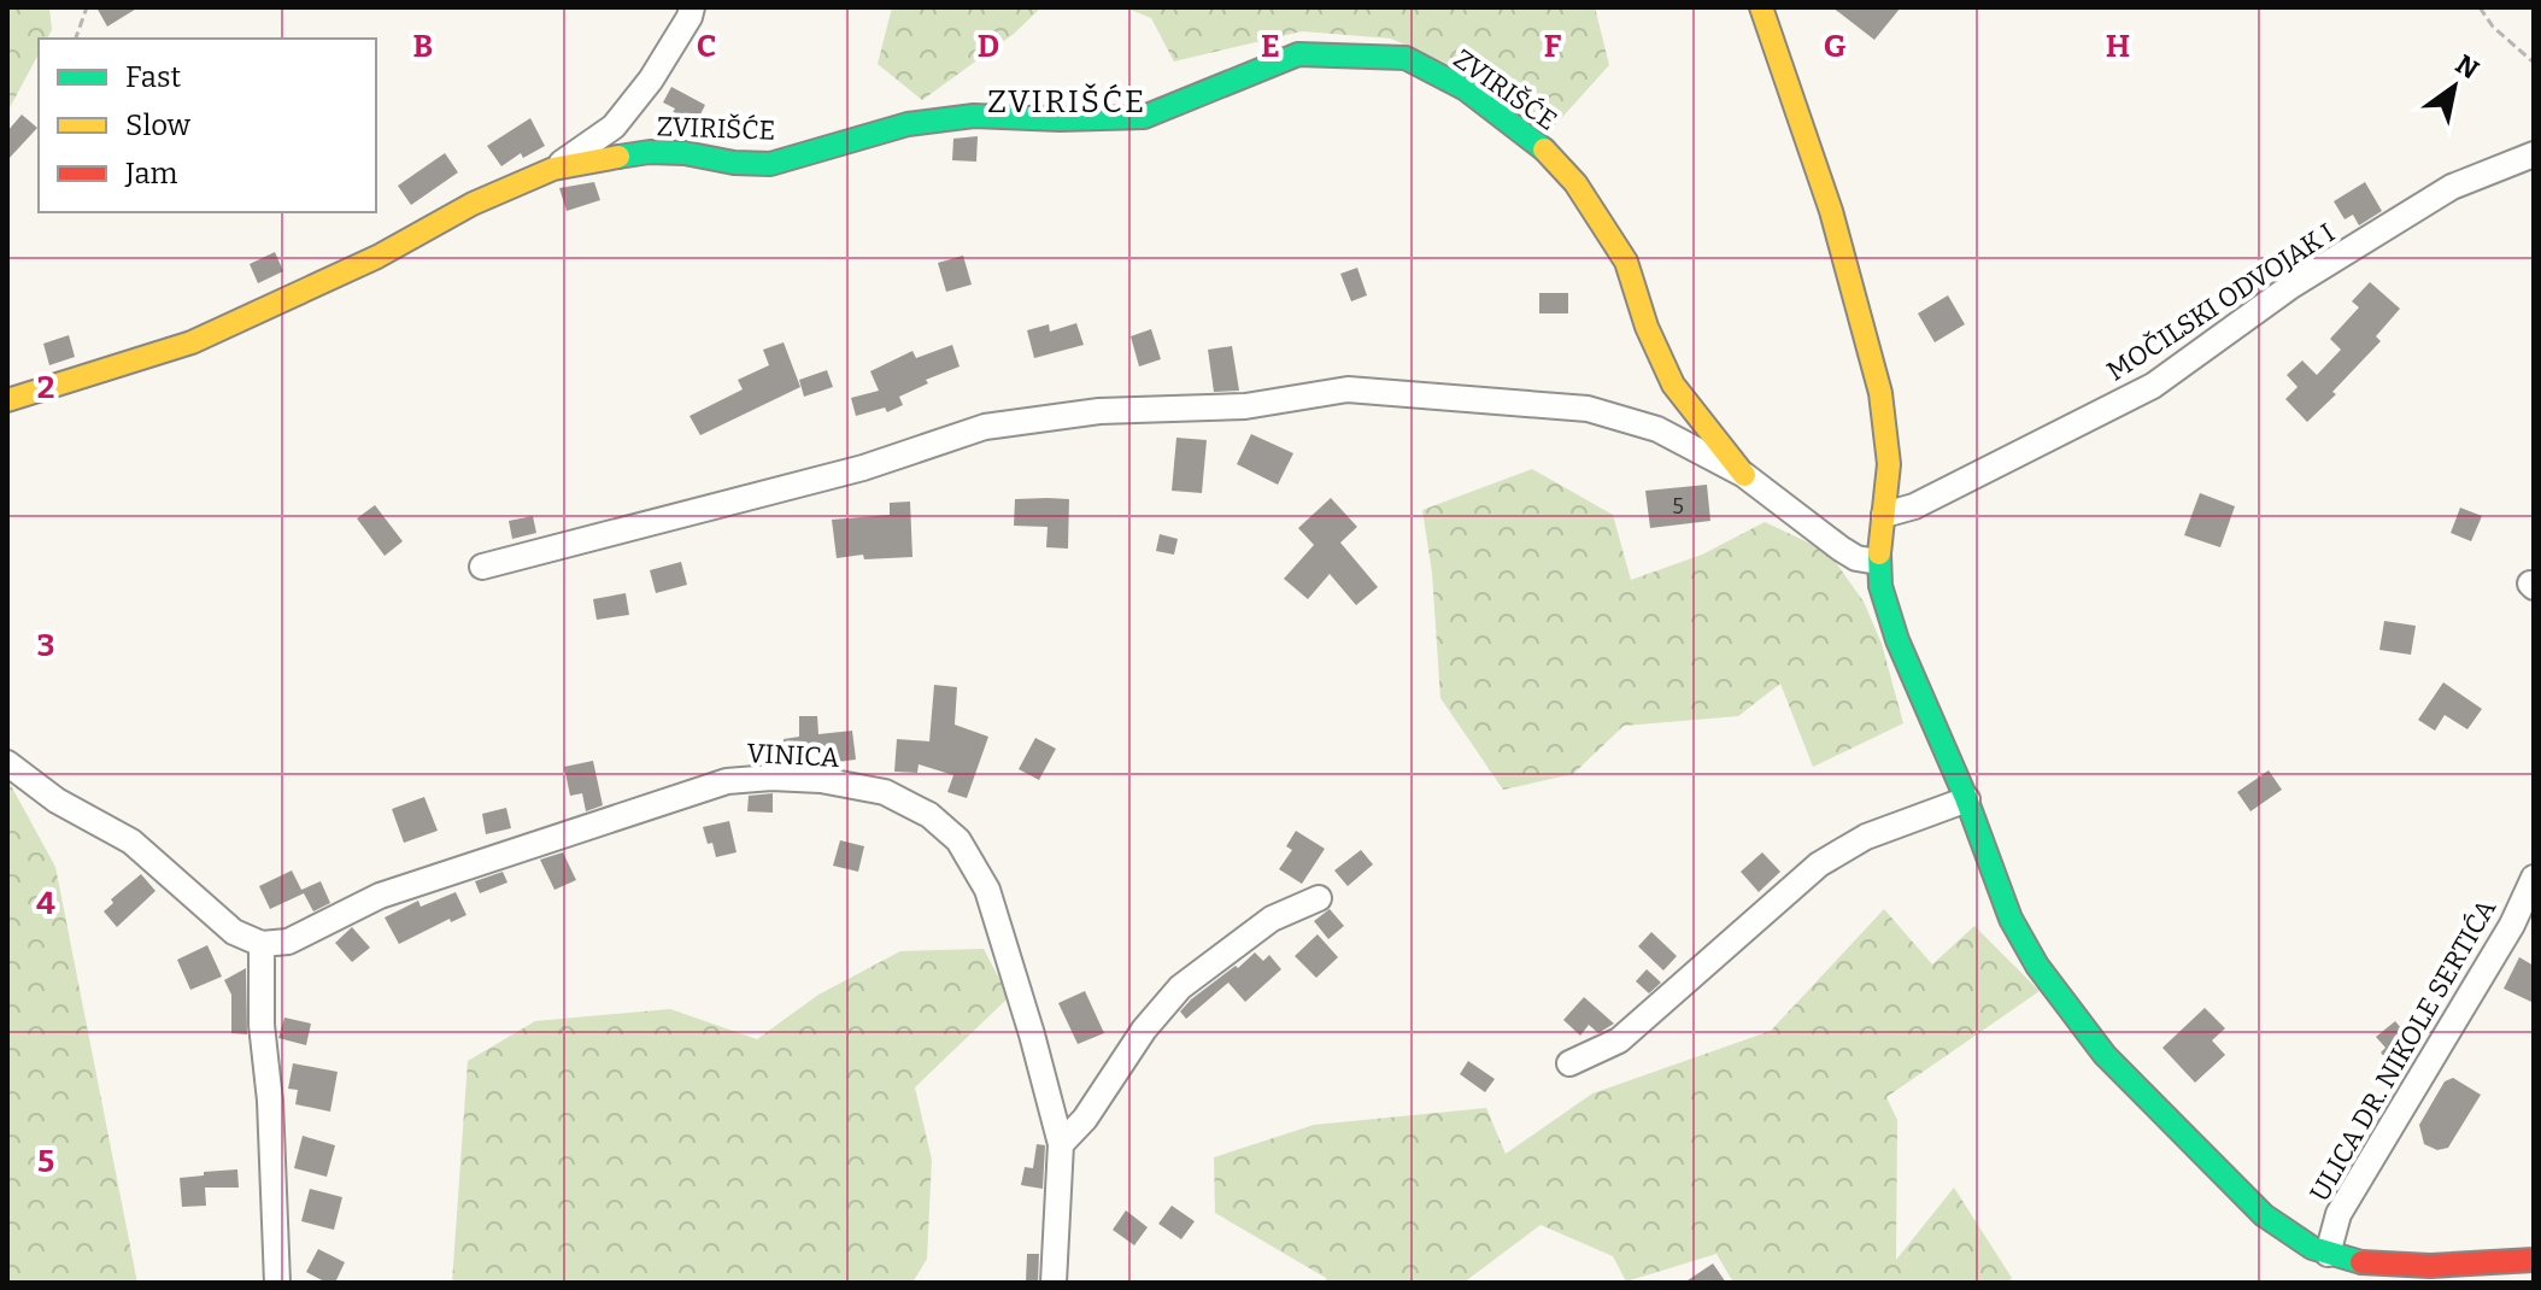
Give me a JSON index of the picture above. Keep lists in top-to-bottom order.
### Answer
{
  "streets": {
    "street": [
      "ZVIRIŠĆE",
      "MOČILSKI ODVOJAK I",
      "VINICA",
      "ULICA DR. NIKOLE SERTIĆA"
    ]
  },
  "districts": ["ZVIRIŠĆE"],
  "house_numbers": ["5"],
  "legend": ["Fast", "Slow", "Jam"],
  "north": "top right",
  "grid": {
    "columns": [
      "B",
      "C",
      "D",
      "E",
      "F",
      "G",
      "H"
    ],
    "rows": [
      "2",
      "3",
      "4",
      "5"
    ]
  }
}
